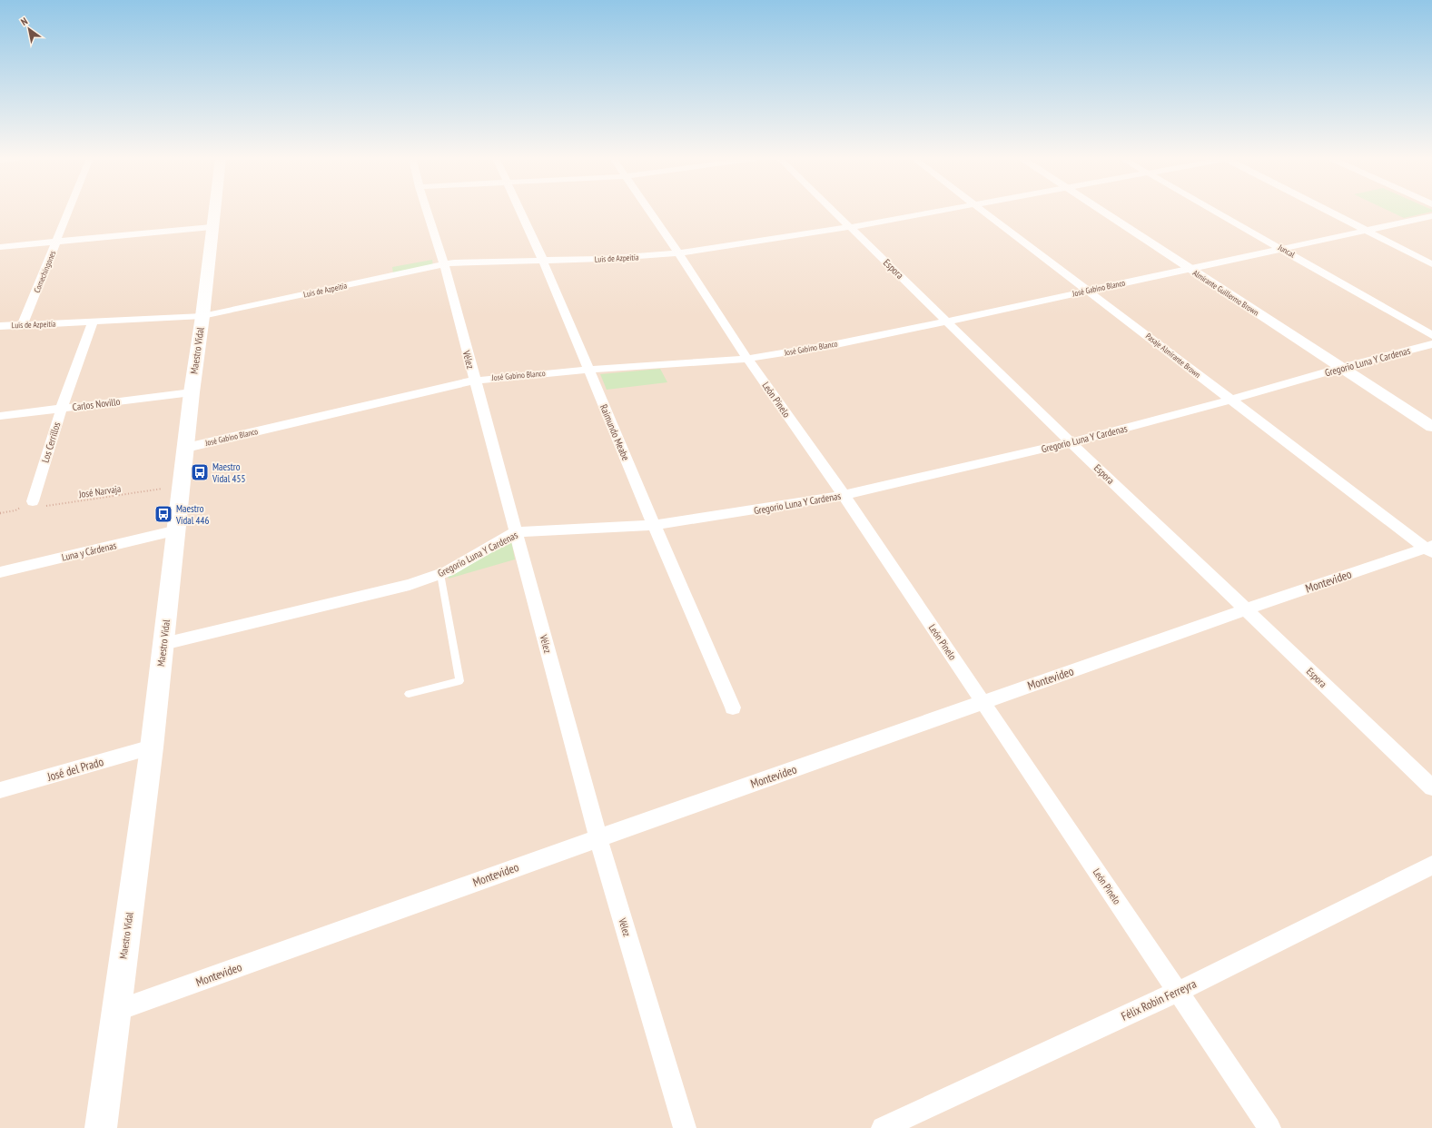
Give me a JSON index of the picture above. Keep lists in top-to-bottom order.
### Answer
{
  "streets": {
    "main road": ["Maestro Vidal"],
    "street": [
      "Juncal",
      "Luis de Azpeitía",
      "Espora",
      "Comechingones",
      "José Gabino Blanco",
      "Almirante Guillermo Brown",
      "Pasaje Almirante Brown",
      "Vélez",
      "Gregorio Luna Y Cardenas",
      "León Pinelo",
      "Carlos Novillo",
      "Raimundo Meabe",
      "Los Cerrillos",
      "Luna y Cárdenas",
      "Montevideo",
      "José del Prado",
      "Félix Robin Ferreyra"
    ],
    "path": ["José Narvaja"]
  },
  "crossings": [
    ["Juncal", "José Gabino Blanco"],
    ["Luis de Azpeitía", "Espora"],
    ["Luis de Azpeitía", "Comechingones"],
    ["Luis de Azpeitía", "Maestro Vidal"],
    ["Luis de Azpeitía", "Vélez"],
    ["Luis de Azpeitía", "León Pinelo"],
    ["Luis de Azpeitía", "Raimundo Meabe"],
    ["Luis de Azpeitía", "Los Cerrillos"],
    ["Espora", "José Gabino Blanco"],
    ["Espora", "Gregorio Luna Y Cardenas"],
    ["Espora", "Montevideo"],
    ["José Gabino Blanco", "Almirante Guillermo Brown"],
    ["José Gabino Blanco", "Maestro Vidal"],
    ["José Gabino Blanco", "Pasaje Almirante Brown"],
    ["José Gabino Blanco", "Vélez"],
    ["José Gabino Blanco", "León Pinelo"],
    ["José Gabino Blanco", "Raimundo Meabe"],
    ["Almirante Guillermo Brown", "Gregorio Luna Y Cardenas"],
    ["Maestro Vidal", "Gregorio Luna Y Cardenas"],
    ["Maestro Vidal", "Carlos Novillo"],
    ["Maestro Vidal", "José Narvaja"],
    ["Maestro Vidal", "Luna y Cárdenas"],
    ["Maestro Vidal", "Montevideo"],
    ["Maestro Vidal", "José del Prado"],
    ["Pasaje Almirante Brown", "Gregorio Luna Y Cardenas"],
    ["Pasaje Almirante Brown", "Montevideo"],
    ["Vélez", "Gregorio Luna Y Cardenas"],
    ["Vélez", "Montevideo"],
    ["Gregorio Luna Y Cardenas", "León Pinelo"],
    ["Gregorio Luna Y Cardenas", "Raimundo Meabe"],
    ["León Pinelo", "Montevideo"],
    ["León Pinelo", "Félix Robin Ferreyra"],
    ["Carlos Novillo", "Los Cerrillos"],
    ["Los Cerrillos", "José Narvaja"]
  ],
  "places": {
    "bus stop": ["Maestro Vidal 455", "Maestro Vidal 446"]
  },
  "north": "top left"
}
